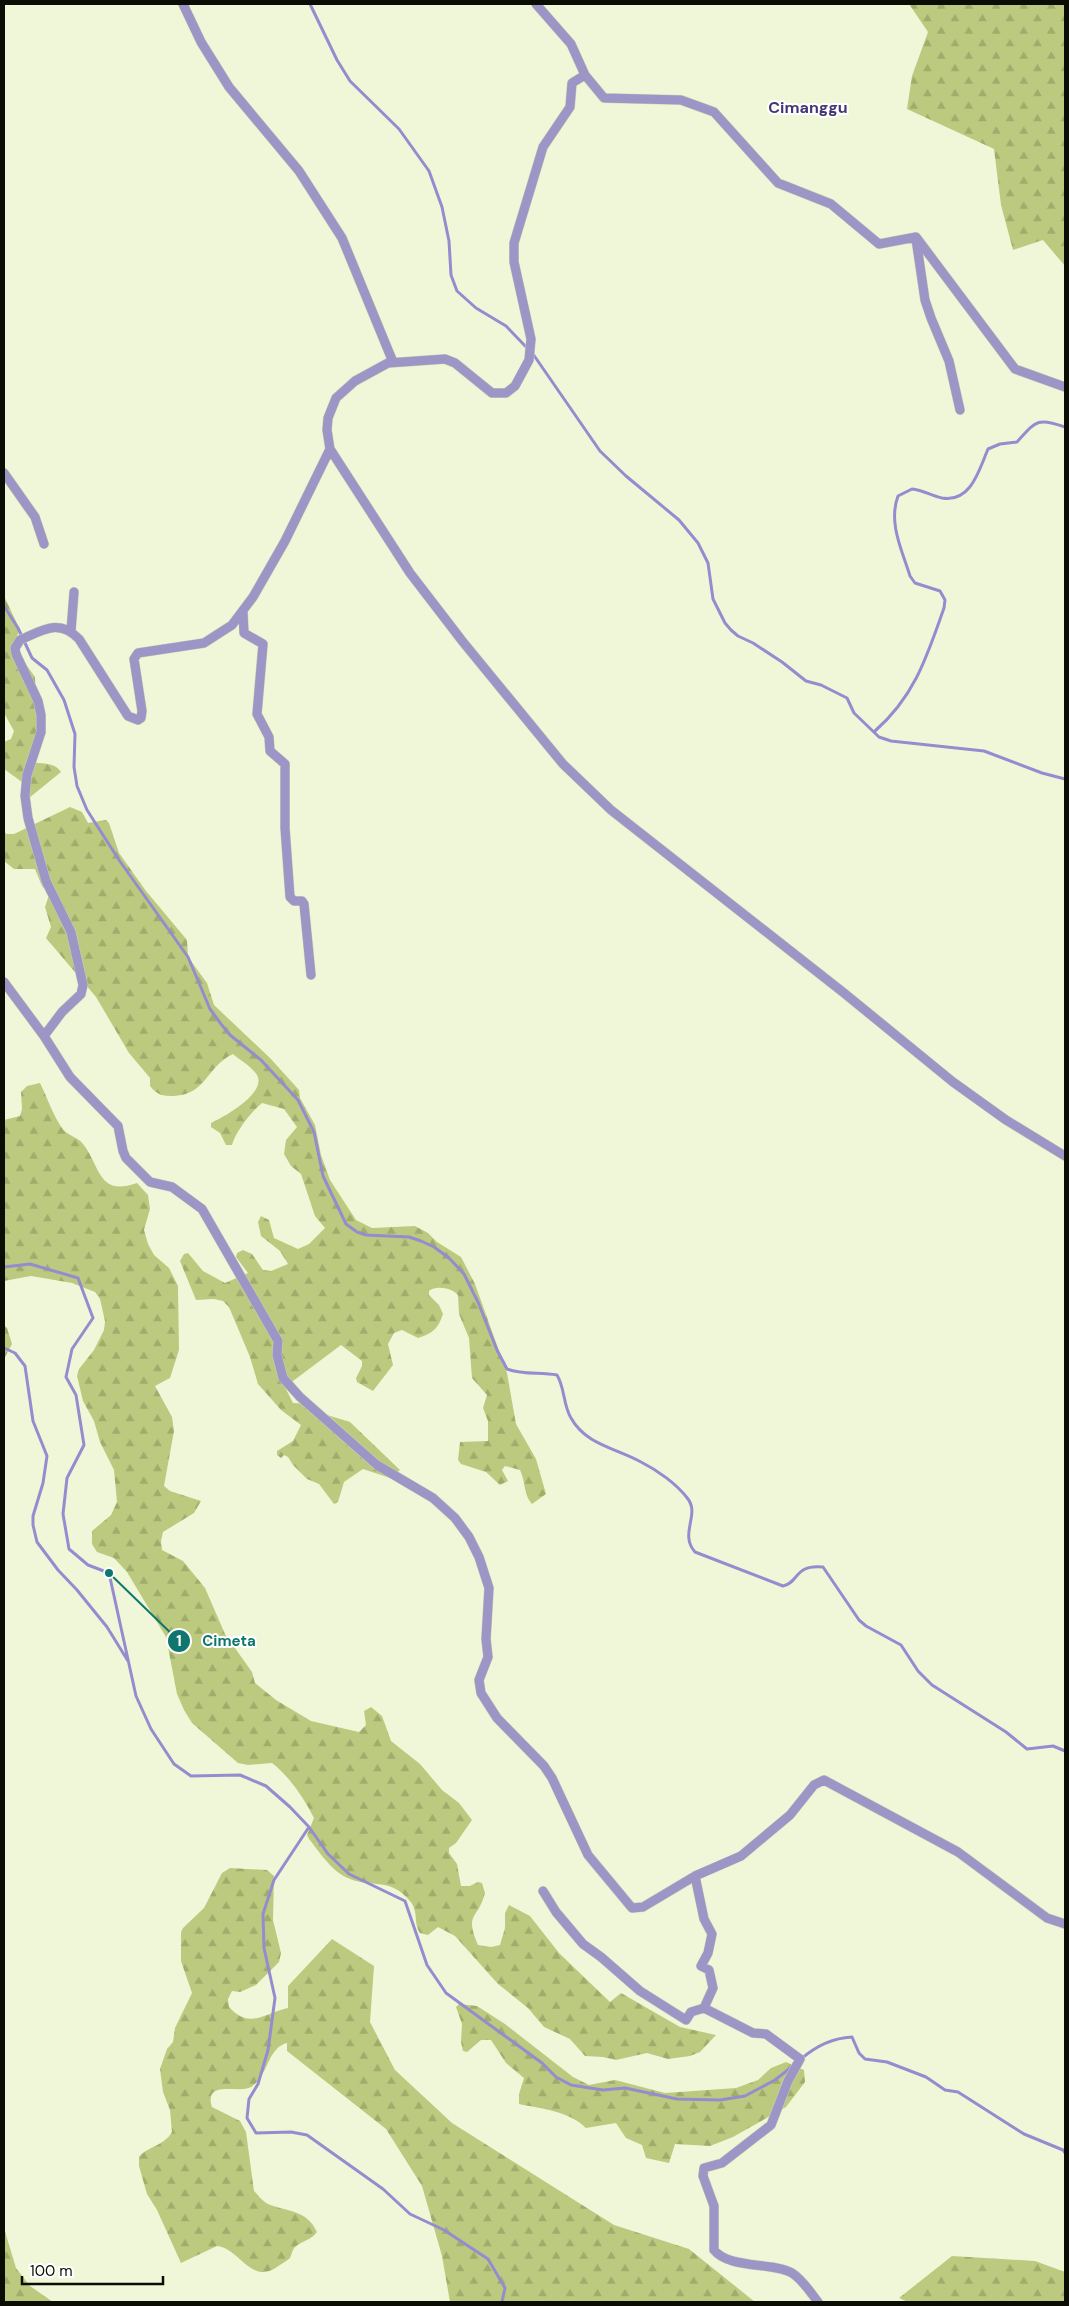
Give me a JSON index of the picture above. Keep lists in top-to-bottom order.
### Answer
{
  "districts": ["Cimanggu"],
  "places": ["Cimeta"],
  "scale_bar": "100 m"
}
